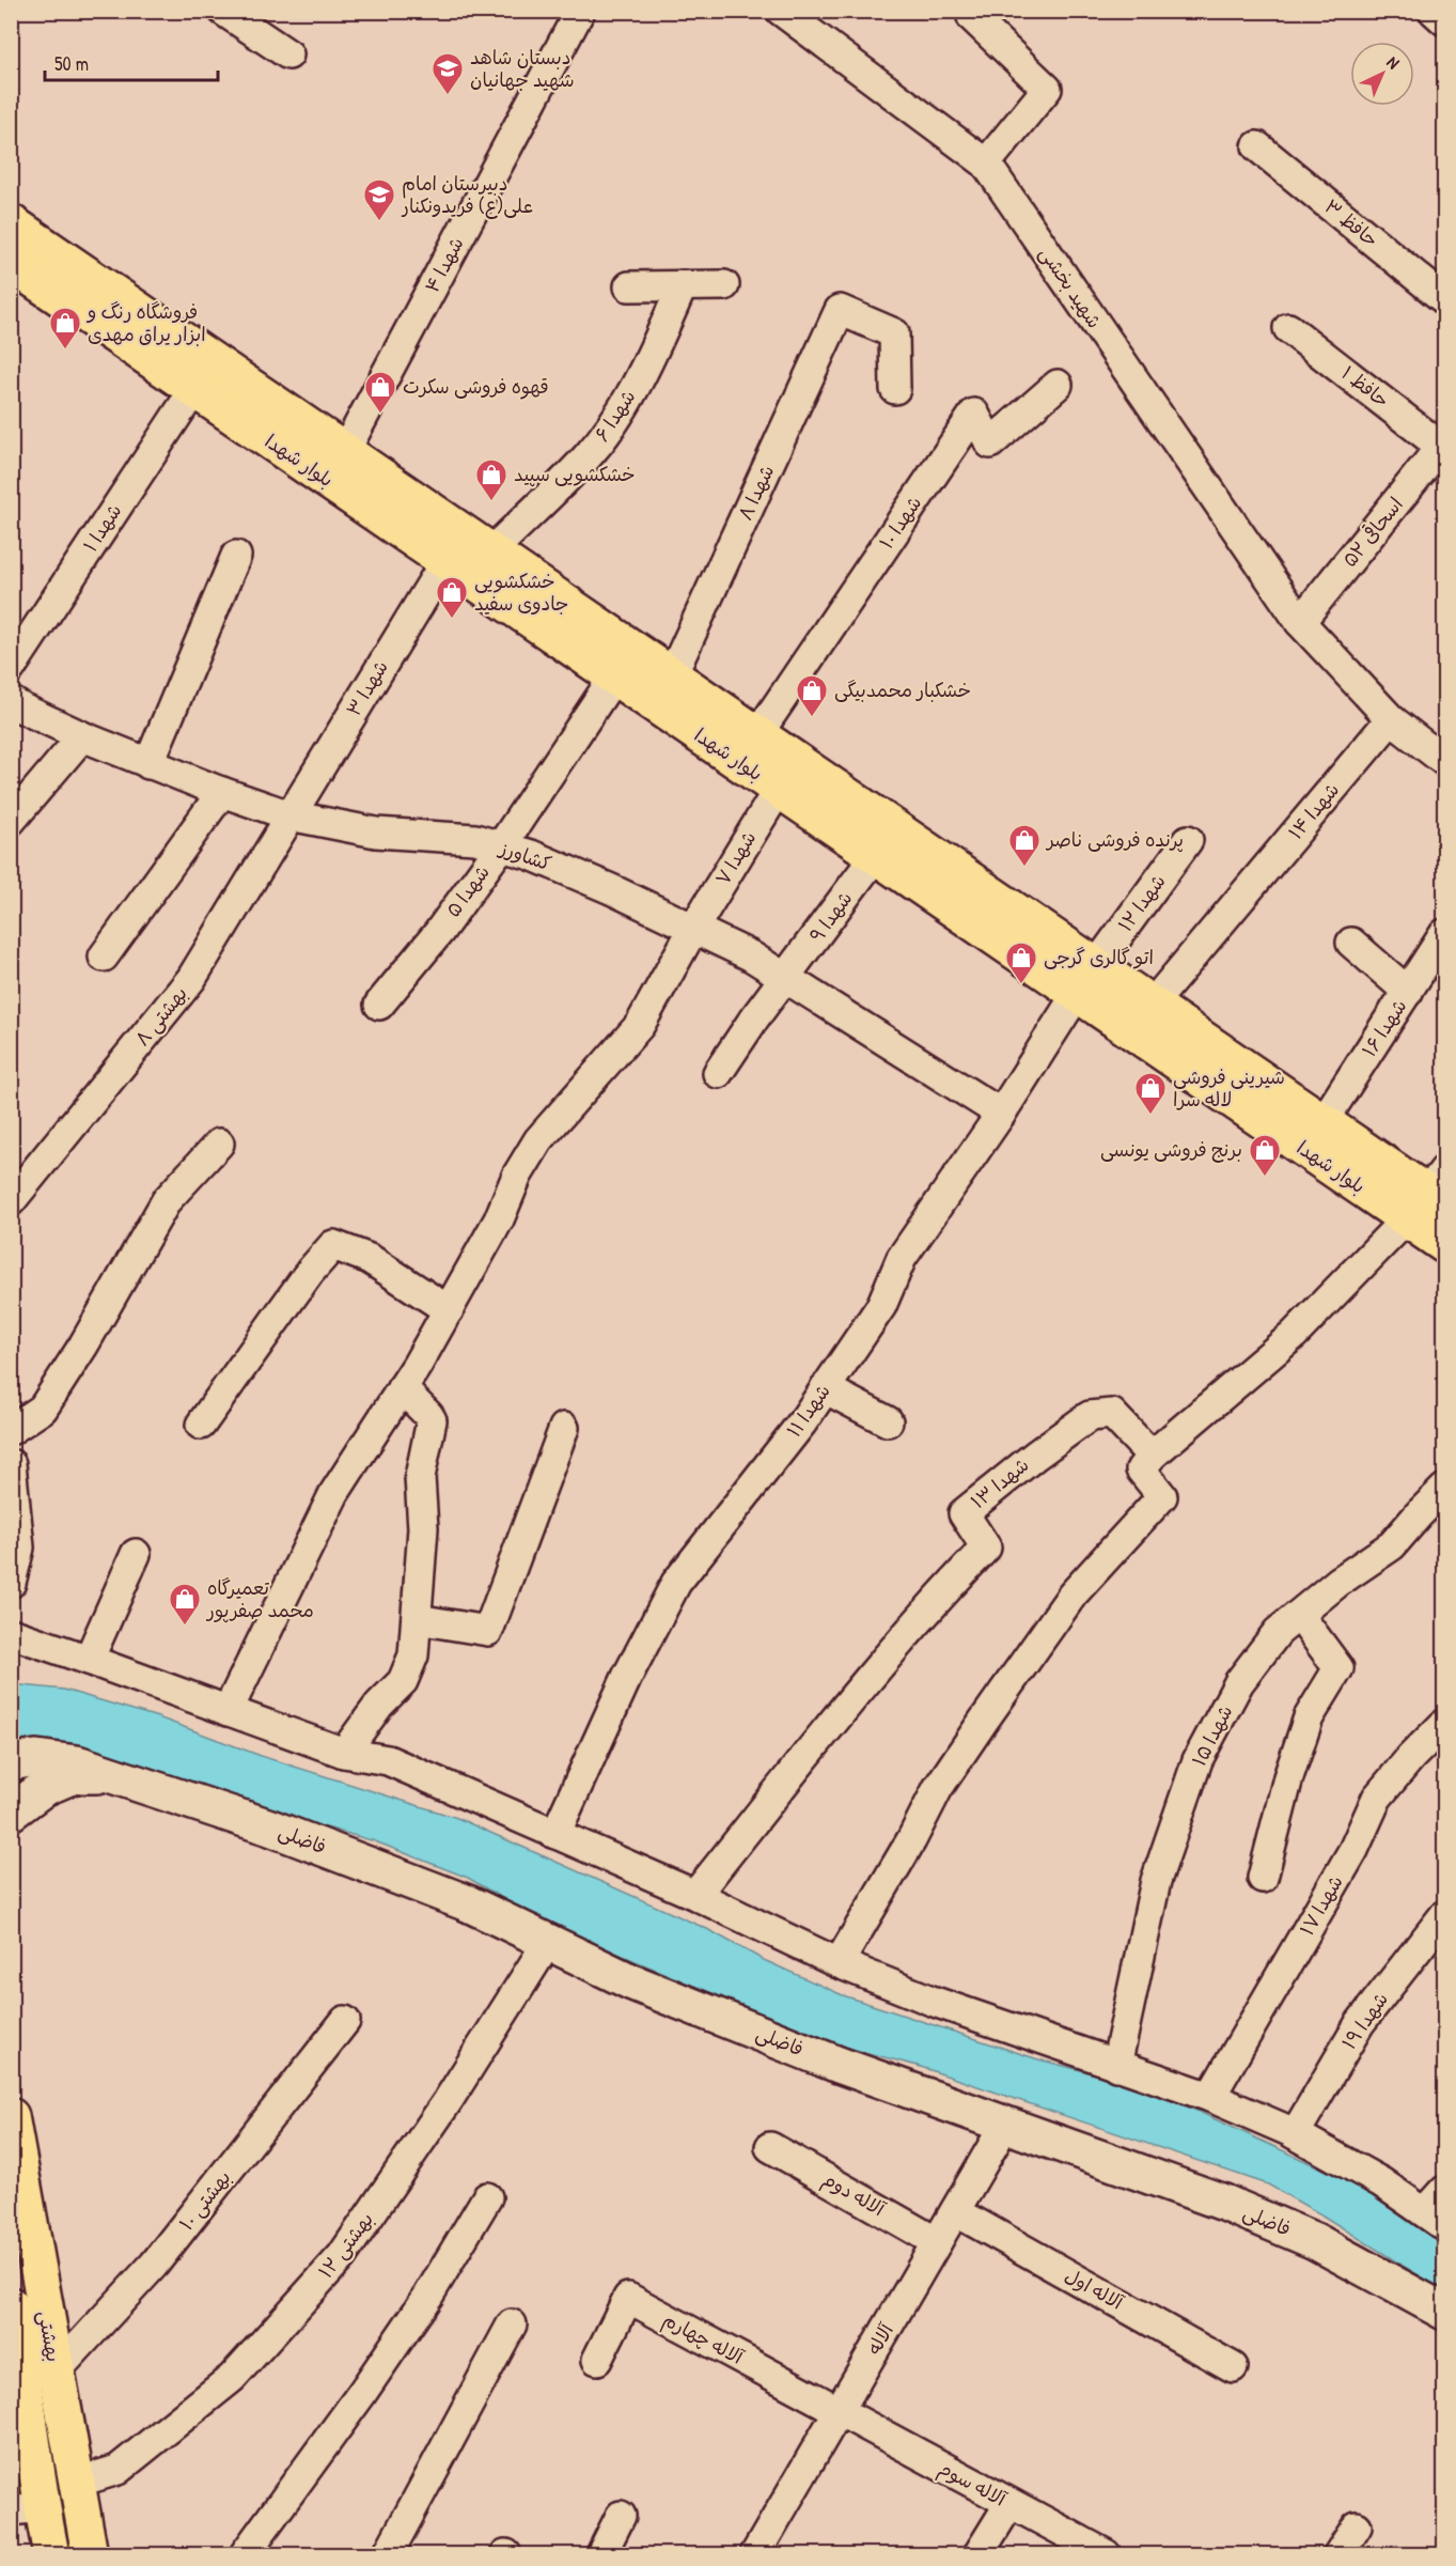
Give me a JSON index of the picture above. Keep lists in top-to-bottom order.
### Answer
{
  "streets": {
    "main road": ["بلوار شهدا", "فاضلی", "بهشتی"],
    "street": [
      "حافظ ۳",
      "شهدا ۴",
      "شهید بخشی",
      "حافظ ۱",
      "شهدا ۶",
      "شهدا ۸",
      "شهدا ۱۰",
      "شهدا ۱",
      "اسحاقی ۵۲",
      "شهدا ۳",
      "شهدا ۱۴",
      "کشاورز",
      "شهدا ۷",
      "شهدا ۵",
      "شهدا ۱۲",
      "شهدا ۹",
      "بهشتی ۸",
      "شهدا ۱۶",
      "شهدا ۱۱",
      "شهدا ۱۳",
      "شهدا ۱۵",
      "شهدا ۱۷",
      "شهدا ۱۹",
      "آلاله دوم",
      "بهشتی ۱۰",
      "بهشتی ۱۲",
      "آلاله اول",
      "آلاله چهارم",
      "آلاله",
      "آلاله سوم"
    ]
  },
  "crossings": [
    ["شهدا ۴", "بلوار شهدا"],
    ["شهید بخشی", "اسحاقی ۵۲"],
    ["حافظ ۱", "اسحاقی ۵۲"],
    ["شهدا ۶", "بلوار شهدا"],
    ["بلوار شهدا", "شهدا ۸"],
    ["بلوار شهدا", "شهدا ۱۰"],
    ["بلوار شهدا", "شهدا ۱"],
    ["بلوار شهدا", "شهدا ۳"],
    ["بلوار شهدا", "شهدا ۱۴"],
    ["بلوار شهدا", "شهدا ۷"],
    ["بلوار شهدا", "شهدا ۵"],
    ["بلوار شهدا", "شهدا ۱۲"],
    ["بلوار شهدا", "شهدا ۹"],
    ["بلوار شهدا", "شهدا ۱۶"],
    ["بلوار شهدا", "شهدا ۱۱"],
    ["شهدا ۳", "کشاورز"],
    ["شهدا ۳", "بهشتی ۸"],
    ["کشاورز", "شهدا ۷"],
    ["کشاورز", "شهدا ۵"],
    ["کشاورز", "شهدا ۹"],
    ["کشاورز", "بهشتی ۸"],
    ["کشاورز", "شهدا ۱۱"],
    ["شهدا ۱۲", "شهدا ۱۱"],
    ["فاضلی", "بهشتی ۱۲"],
    ["فاضلی", "آلاله"],
    ["آلاله دوم", "آلاله"],
    ["بهشتی ۱۰", "بهشتی"],
    ["بهشتی ۱۲", "بهشتی"],
    ["آلاله اول", "آلاله"],
    ["آلاله چهارم", "آلاله"],
    ["آلاله چهارم", "آلاله سوم"],
    ["آلاله", "آلاله سوم"]
  ],
  "places": {
    "school or university": ["دبستان شاهد شهید جهانیان", "دبیرستان امام علی(ع) فریدونکنار"],
    "shop": [
      "فروشگاه رنگ و ابزار یراق مهدی",
      "قهوه فروشی سکرت",
      "خشکشویی سپید",
      "خشکشویی جادوی سفید",
      "خشکبار محمدبیگی",
      "پرنده فروشی ناصر",
      "اتو گالری گرجی",
      "شیرینی فروشی لاله سرا",
      "برنج فروشی یونسی",
      "تعمیرگاه محمد صفرپور"
    ]
  },
  "scale_bar": "50 m",
  "north": "top right"
}
